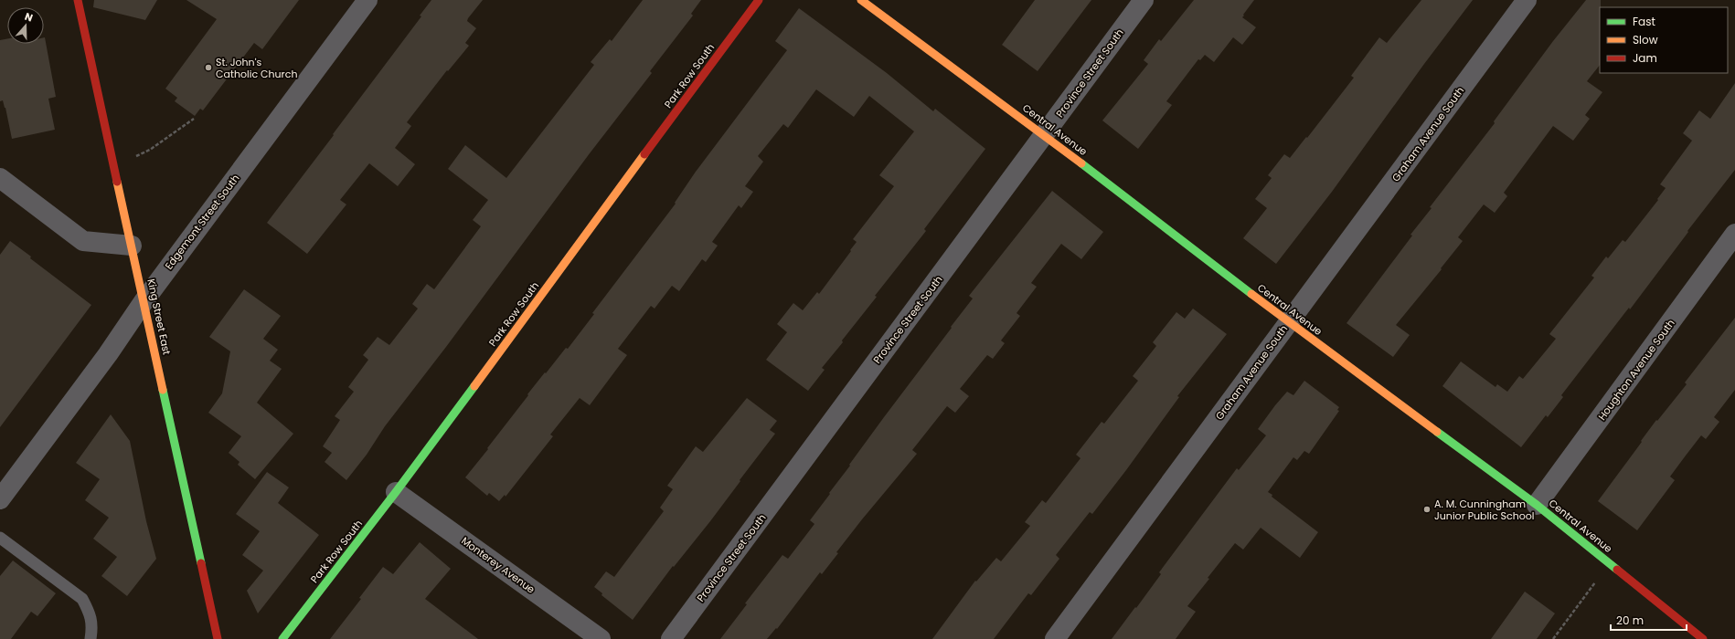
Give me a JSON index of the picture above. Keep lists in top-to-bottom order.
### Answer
{
  "streets": {
    "street": [
      "Province Street South",
      "Park Row South",
      "Central Avenue",
      "Graham Avenue South",
      "Edgemont Street South",
      "King Street East",
      "Houghton Avenue South",
      "Monterey Avenue"
    ]
  },
  "crossings": [
    ["Province Street South", "Central Avenue"],
    ["Park Row South", "Monterey Avenue"],
    ["Central Avenue", "Graham Avenue South"],
    ["Central Avenue", "Houghton Avenue South"],
    ["Edgemont Street South", "King Street East"]
  ],
  "places": ["St. John's Catholic Church", "A. M. Cunningham Junior Public School"],
  "legend": ["Fast", "Slow", "Jam"],
  "scale_bar": "20 m",
  "north": "top"
}
